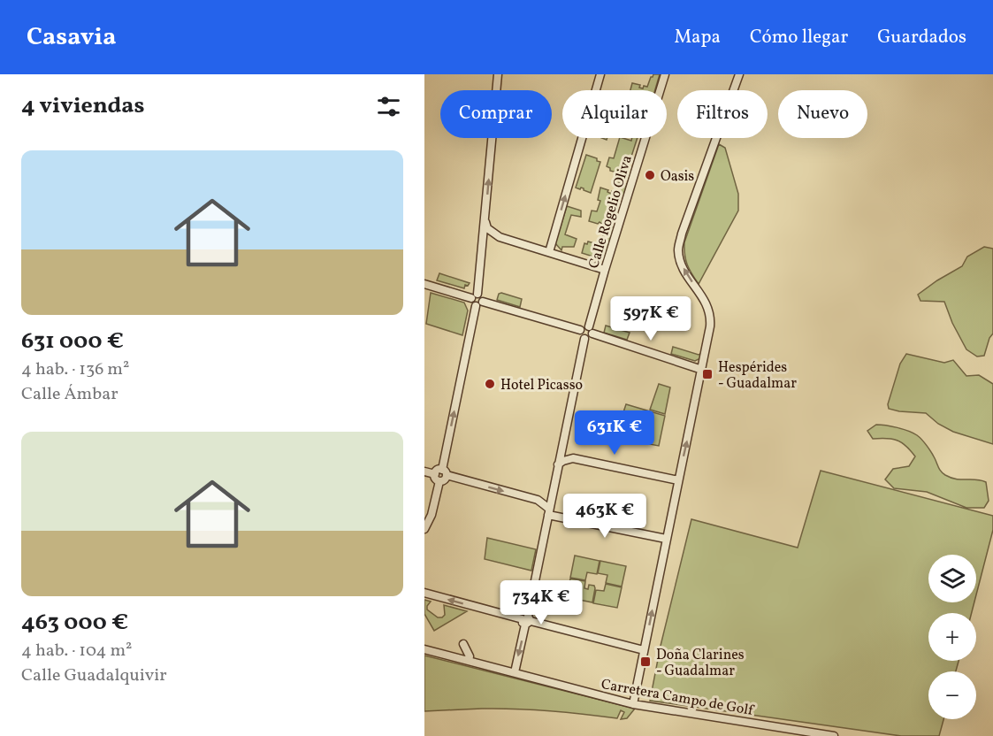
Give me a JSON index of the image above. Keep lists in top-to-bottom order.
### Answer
{
  "streets": {
    "street": ["Calle Rogelio Oliva", "Carretera Campo de Golf"]
  },
  "places": {
    "other": ["Oasis", "Hotel Picasso"],
    "transit": ["Hespérides - Guadalmar", "Doña Clarines - Guadalmar"]
  },
  "page": {
    "header": "Casavia",
    "nav": ["Mapa", "Cómo llegar", "Guardados"],
    "heading": "4 viviendas",
    "chip": [
      "Comprar",
      "Alquilar",
      "Filtros",
      "Nuevo"
    ],
    "list": [
      {
        "name": "631 000 €",
        "note": "4 hab. · 136 m² · Calle Ámbar"
      },
      {
        "name": "463 000 €",
        "note": "4 hab. · 104 m² · Calle Guadalquivir"
      }
    ],
    "price": [
      "597K €",
      "631K €",
      "463K €",
      "734K €"
    ],
    "map_buttons": ["+", "−"]
  }
}
